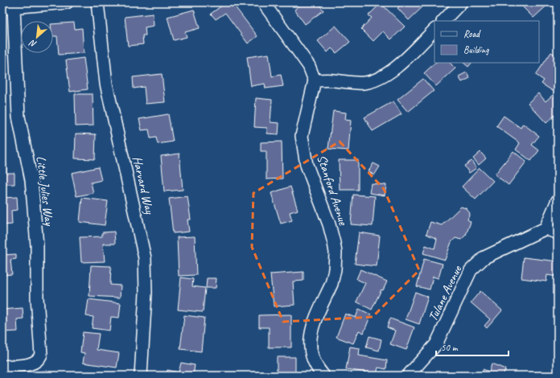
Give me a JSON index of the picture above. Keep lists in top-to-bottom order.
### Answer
{
  "streets": {
    "street": [
      "Harvard Way",
      "Stanford Avenue",
      "Little Julies Way",
      "Tulane Avenue"
    ]
  },
  "legend": ["Road", "Building"],
  "scale_bar": "50 m",
  "north": "bottom left"
}
